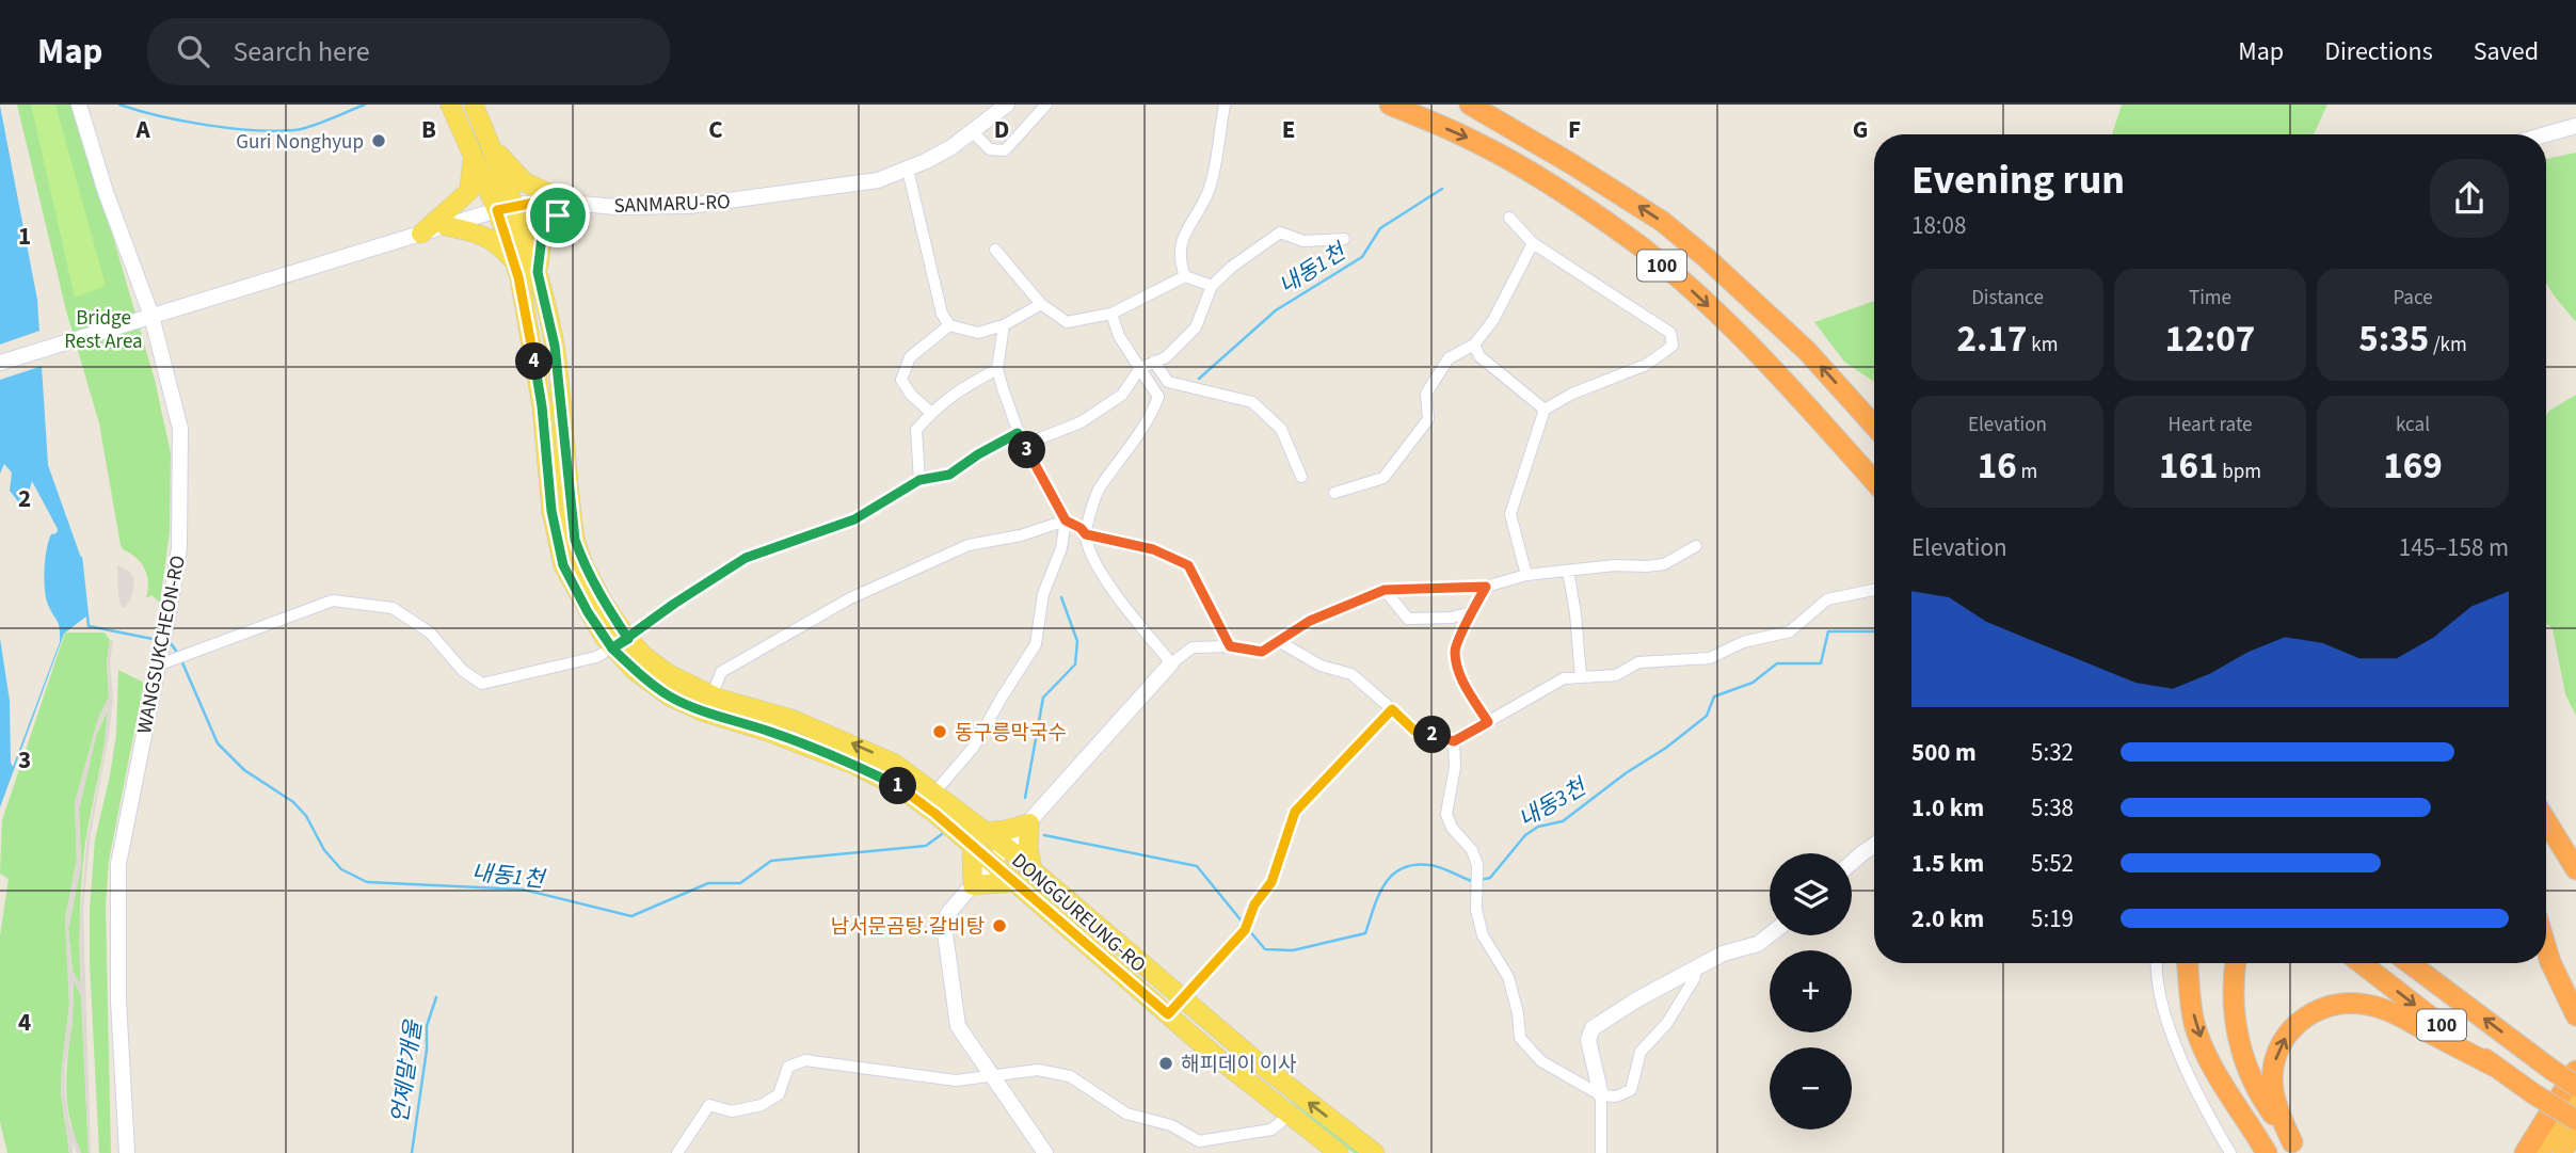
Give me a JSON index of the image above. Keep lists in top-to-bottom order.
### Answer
{
  "streets": {
    "highway": ["100"],
    "main road": ["DONGGUREUNG-RO"],
    "street": ["SANMARU-RO", "WANGSUKCHEON-RO"]
  },
  "crossings": [
    ["SANMARU-RO", "WANGSUKCHEON-RO"],
    ["SANMARU-RO", "DONGGUREUNG-RO"]
  ],
  "water": ["내동1천", "내동3천", "언제말개울"],
  "parks": ["Bridge Rest Area"],
  "places": [
    "Guri Nonghyup",
    "동구릉막국수",
    "남서문곰탕.갈비탕",
    "해피데이 이사"
  ],
  "page": {
    "header": "Map",
    "search": "Search here",
    "nav": ["Map", "Directions", "Saved"],
    "heading": ["Evening run", "18:08"],
    "stats": [
      ["Distance", "2.17 km"],
      ["Time", "12:07"],
      ["Pace", "5:35 /km"],
      ["Elevation", "16 m"],
      ["Heart rate", "161 bpm"],
      ["kcal", "169"]
    ],
    "pins": [
      "4",
      "3",
      "2",
      "1"
    ],
    "chart": ["Elevation", "145–158 m"],
    "list": [
      {
        "name": "500 m",
        "note": "5:32"
      },
      {
        "name": "1.0 km",
        "note": "5:38"
      },
      {
        "name": "1.5 km",
        "note": "5:52"
      },
      {
        "name": "2.0 km",
        "note": "5:19"
      }
    ],
    "map_buttons": ["+", "−"]
  },
  "grid": {
    "columns": [
      "A",
      "B",
      "C",
      "D",
      "E",
      "F",
      "G"
    ],
    "rows": [
      "1",
      "2",
      "3",
      "4"
    ]
  }
}
